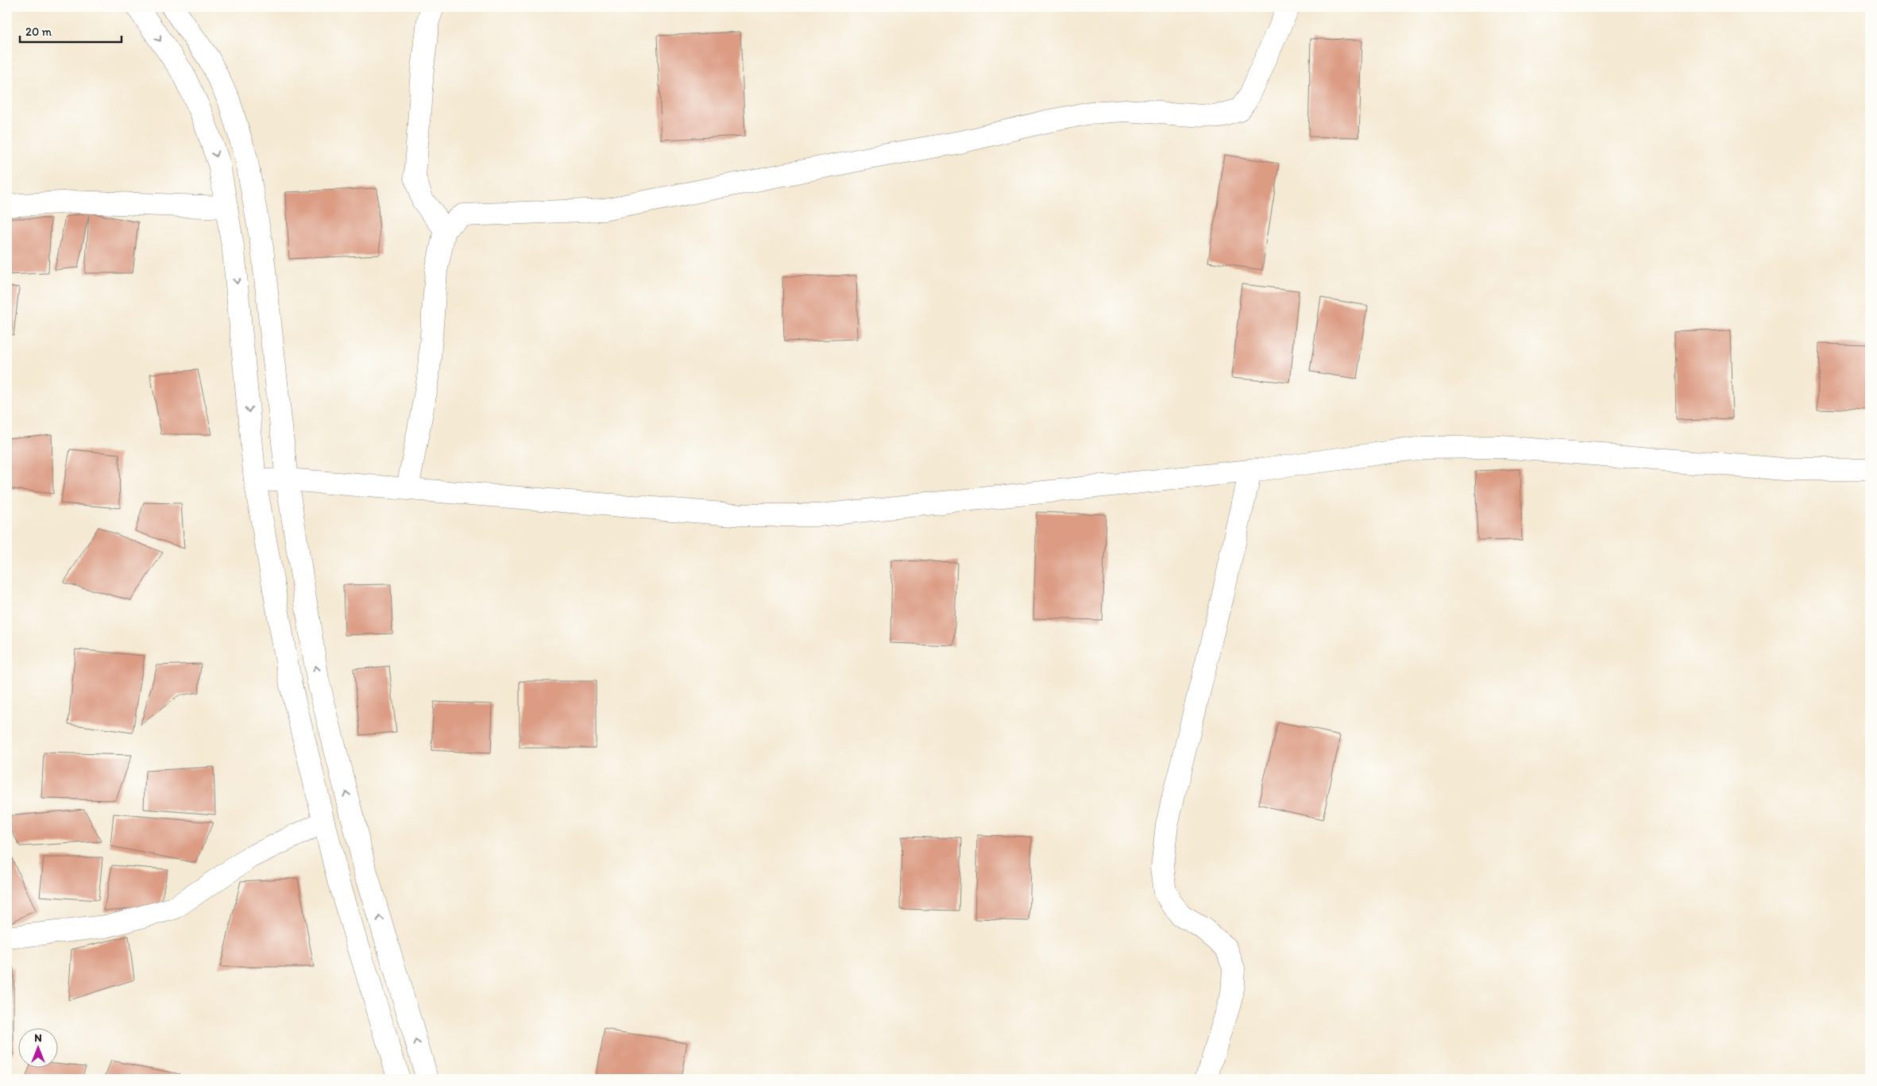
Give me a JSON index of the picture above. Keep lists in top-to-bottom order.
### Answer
{
  "scale_bar": "20 m",
  "north": "top"
}
